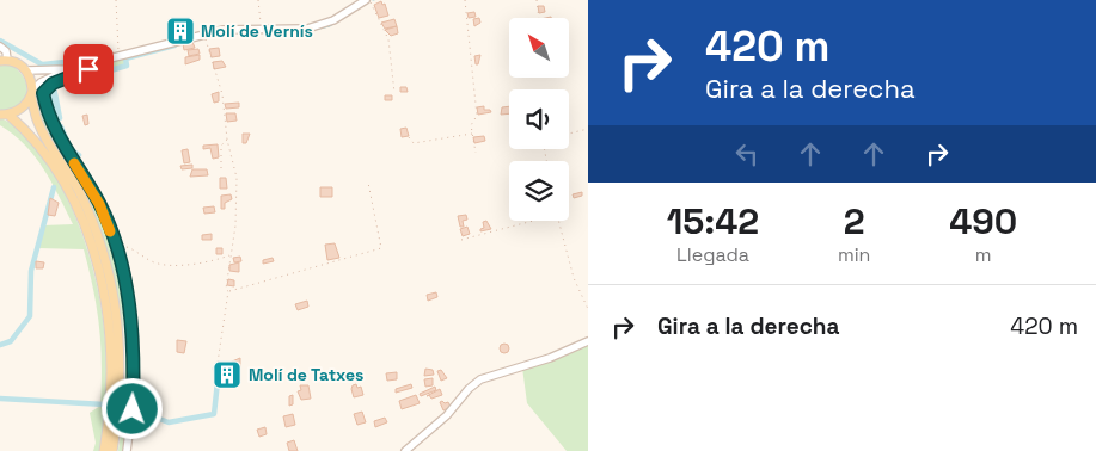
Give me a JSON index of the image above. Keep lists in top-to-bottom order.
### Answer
{
  "places": {
    "building": ["Molí de Vernís", "Molí de Tatxes"]
  },
  "north": "top left",
  "page": {
    "turn": ["420 m", "Gira a la derecha"],
    "eta": [
      "15:42",
      "Llegada",
      "2",
      "min",
      "490",
      "m"
    ],
    "list": [
      {
        "name": "Gira a la derecha",
        "value": "420 m"
      }
    ]
  }
}
